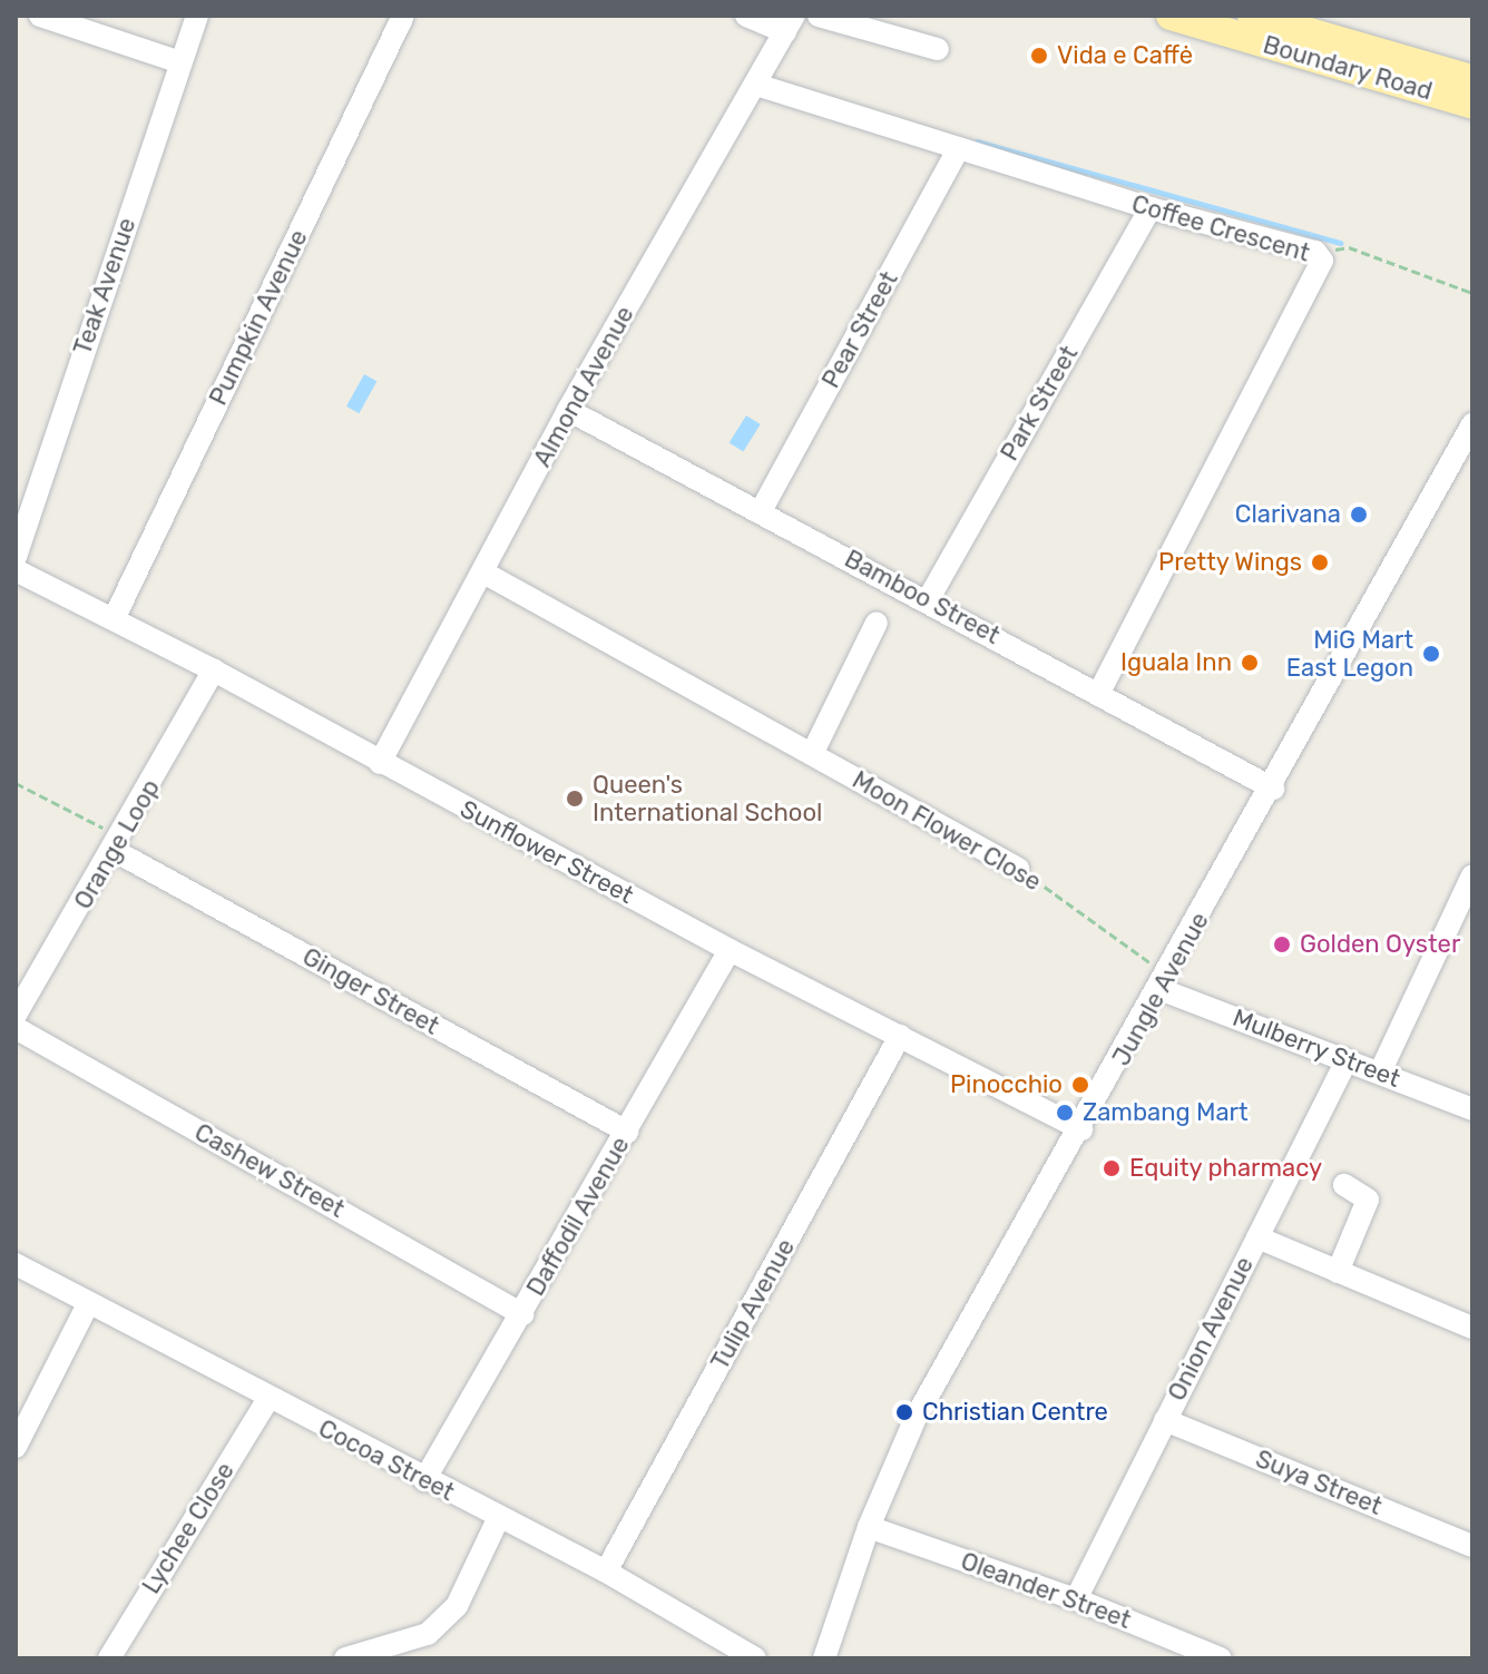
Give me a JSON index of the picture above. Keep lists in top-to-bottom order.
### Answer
{
  "streets": {
    "main road": ["Boundary Road"],
    "street": [
      "Coffee Crescent",
      "Teak Avenue",
      "Pumpkin Avenue",
      "Pear Street",
      "Almond Avenue",
      "Park Street",
      "Bamboo Street",
      "Moon Flower Close",
      "Orange Loop",
      "Sunflower Street",
      "Jungle Avenue",
      "Ginger Street",
      "Mulberry Street",
      "Cashew Street",
      "Daffodil Avenue",
      "Tulip Avenue",
      "Onion Avenue",
      "Cocoa Street",
      "Suya Street",
      "Lychee Close",
      "Oleander Street"
    ]
  },
  "crossings": [
    ["Coffee Crescent", "Pear Street"],
    ["Coffee Crescent", "Almond Avenue"],
    ["Coffee Crescent", "Park Street"],
    ["Coffee Crescent", "Bamboo Street"],
    ["Pumpkin Avenue", "Sunflower Street"],
    ["Pear Street", "Bamboo Street"],
    ["Almond Avenue", "Bamboo Street"],
    ["Almond Avenue", "Moon Flower Close"],
    ["Almond Avenue", "Sunflower Street"],
    ["Park Street", "Bamboo Street"],
    ["Bamboo Street", "Jungle Avenue"],
    ["Moon Flower Close", "Jungle Avenue"],
    ["Moon Flower Close", "Mulberry Street"],
    ["Orange Loop", "Sunflower Street"],
    ["Orange Loop", "Ginger Street"],
    ["Sunflower Street", "Jungle Avenue"],
    ["Sunflower Street", "Daffodil Avenue"],
    ["Sunflower Street", "Tulip Avenue"],
    ["Jungle Avenue", "Mulberry Street"],
    ["Jungle Avenue", "Oleander Street"],
    ["Ginger Street", "Daffodil Avenue"],
    ["Mulberry Street", "Onion Avenue"],
    ["Cashew Street", "Daffodil Avenue"],
    ["Daffodil Avenue", "Cocoa Street"],
    ["Tulip Avenue", "Cocoa Street"],
    ["Onion Avenue", "Suya Street"],
    ["Onion Avenue", "Oleander Street"],
    ["Cocoa Street", "Lychee Close"]
  ],
  "places": [
    "Vida e Caffė",
    "Clarivana",
    "Pretty Wings",
    "MiG Mart East Legon",
    "Iguala Inn",
    "Queen's International School",
    "Golden Oyster",
    "Pinocchio",
    "Zambang Mart",
    "Equity pharmacy",
    "Christian Centre"
  ]
}
